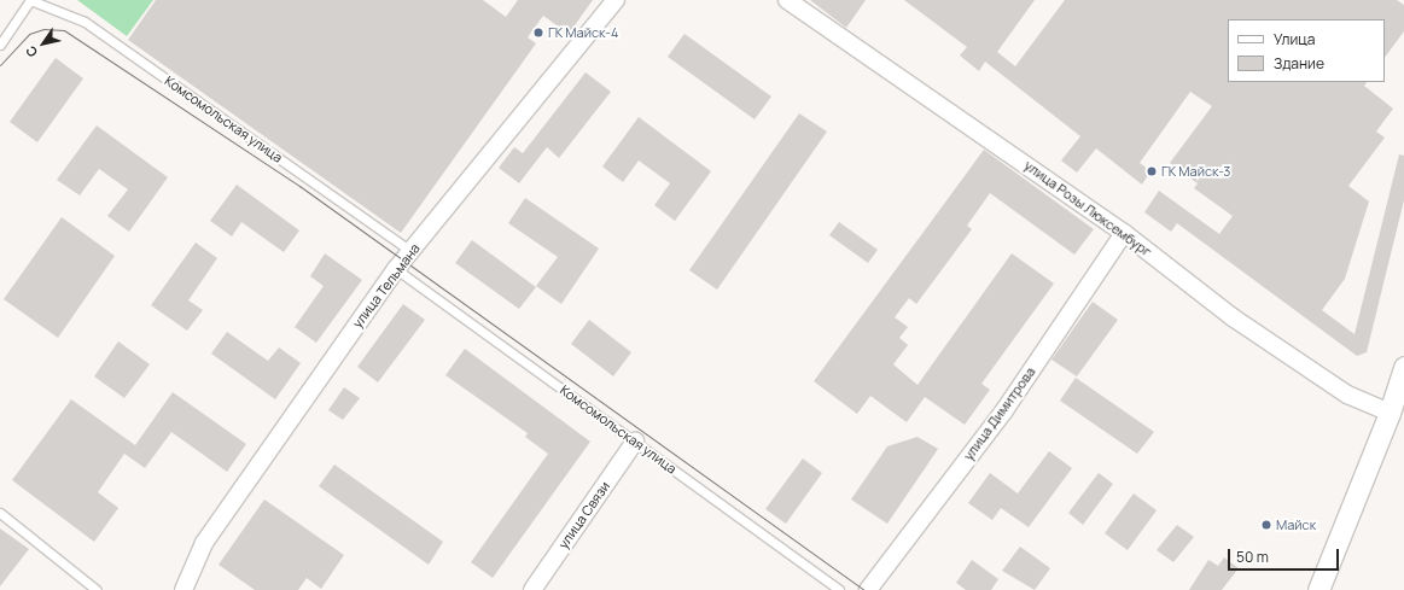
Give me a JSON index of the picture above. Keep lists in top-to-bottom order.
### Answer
{
  "streets": {
    "street": [
      "улица Розы Люксембург",
      "улица Тельмана",
      "улица Димитрова",
      "улица Связи"
    ],
    "lane": ["Комсомольская улица"]
  },
  "crossings": [
    ["Комсомольская улица", "улица Тельмана"],
    ["Комсомольская улица", "улица Связи"],
    ["улица Розы Люксембург", "улица Димитрова"]
  ],
  "places": ["ГК Майск-4", "ГК Майск-3", "Майск"],
  "legend": ["Улица", "Здание"],
  "scale_bar": "50 m",
  "north": "bottom left"
}
